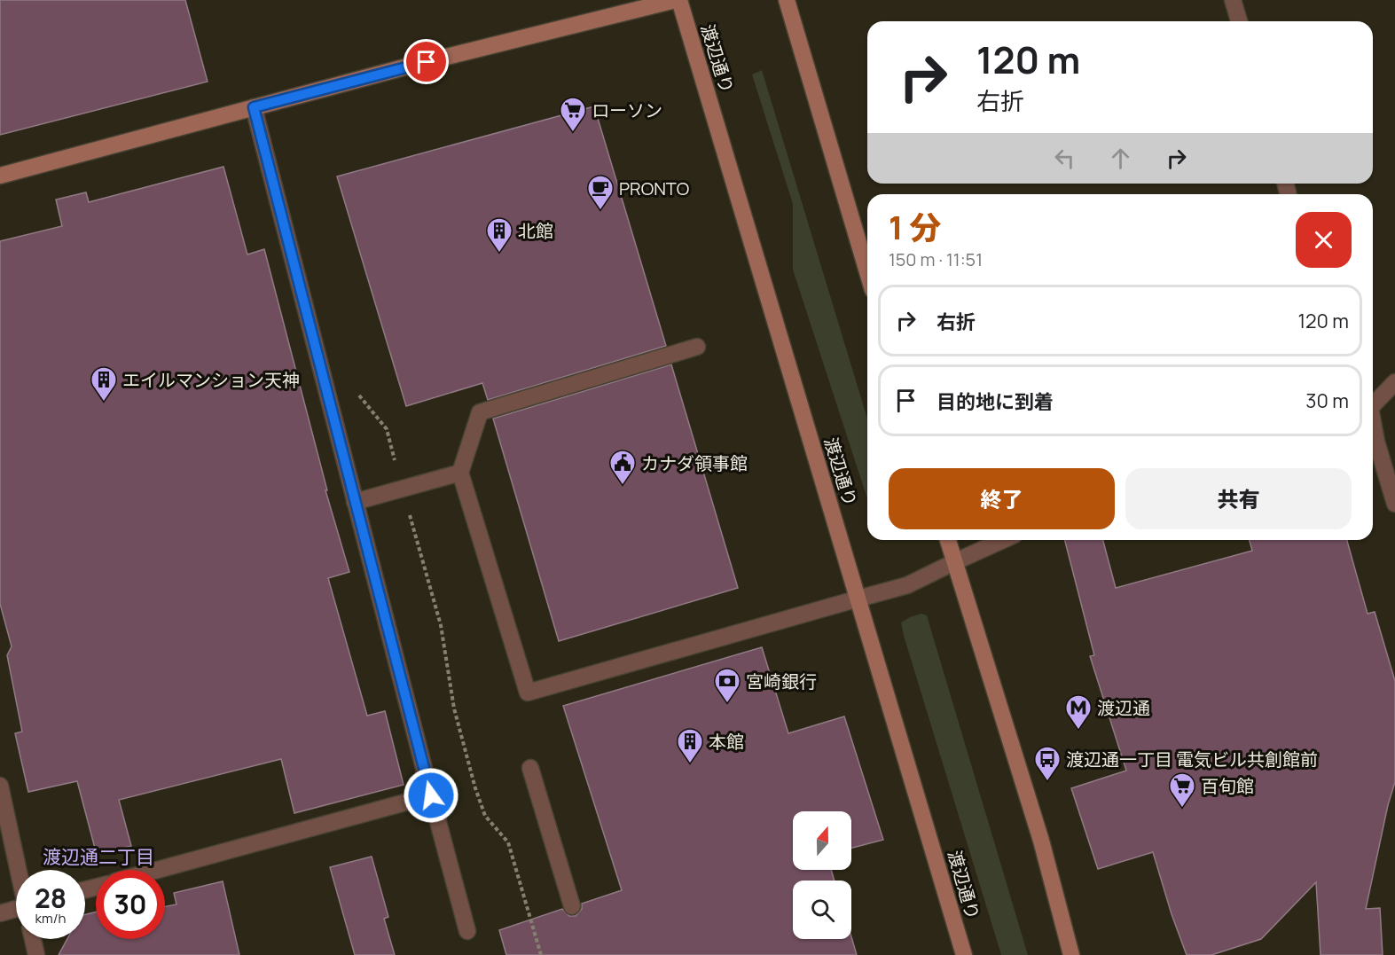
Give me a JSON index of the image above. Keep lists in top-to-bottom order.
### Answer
{
  "streets": {
    "main road": ["渡辺通り"]
  },
  "districts": ["渡辺通二丁目"],
  "places": {
    "supermarket": ["ローソン", "百旬館"],
    "cafe": ["PRONTO"],
    "building": ["北館", "エイルマンション天神", "本館"],
    "public building": ["カナダ領事館"],
    "bank": ["宮崎銀行"],
    "metro station": ["渡辺通"],
    "bus stop": ["渡辺通一丁目 電気ビル共創館前"]
  },
  "north": "top",
  "page": {
    "turn": ["120 m", "右折"],
    "heading": ["1 分", "150 m · 11:51"],
    "list": [
      {
        "name": "右折",
        "value": "120 m"
      },
      {
        "name": "目的地に到着",
        "value": "30 m"
      }
    ],
    "buttons": ["終了", "共有"],
    "speed": "28 km/h",
    "limit": "30"
  }
}
